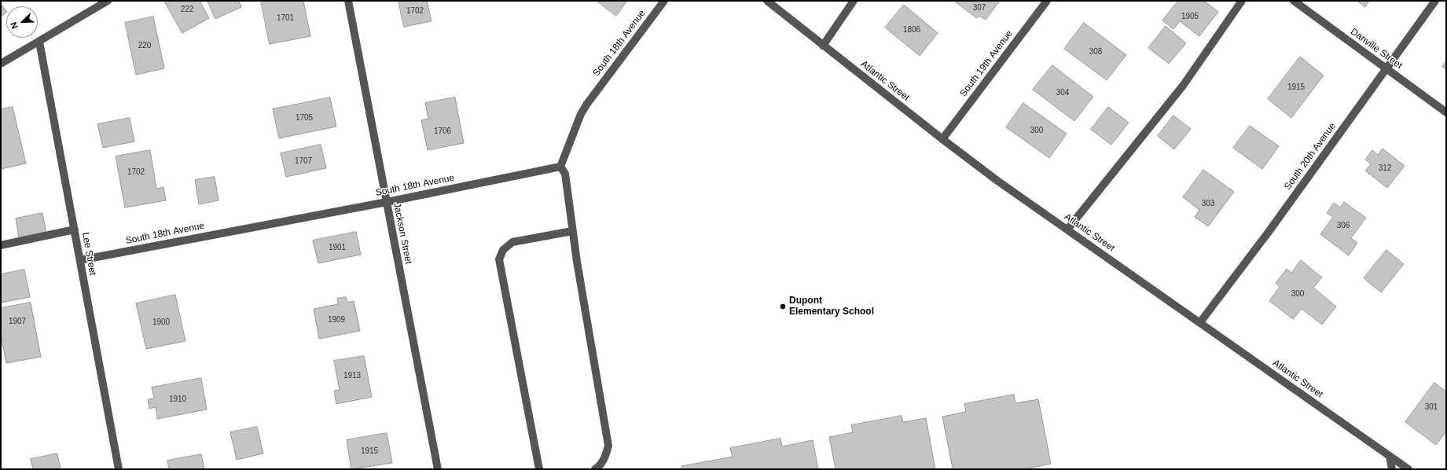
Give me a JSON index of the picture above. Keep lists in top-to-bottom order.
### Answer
{
  "streets": {
    "street": [
      "South 18th Avenue",
      "Danville Street",
      "South 19th Avenue",
      "Atlantic Street",
      "South 20th Avenue",
      "Jackson Street",
      "Lee Street"
    ]
  },
  "crossings": [
    ["South 18th Avenue", "Jackson Street"],
    ["South 18th Avenue", "Lee Street"],
    ["Danville Street", "South 20th Avenue"],
    ["South 19th Avenue", "Atlantic Street"],
    ["Atlantic Street", "South 20th Avenue"]
  ],
  "places": ["Dupont Elementary School"],
  "house_numbers": [
    "307",
    "222",
    "1702",
    "1905",
    "1701",
    "1806",
    "220",
    "308",
    "1915",
    "304",
    "1705",
    "300",
    "1706",
    "1707",
    "312",
    "1702",
    "303",
    "306",
    "1901",
    "300",
    "1909",
    "1907",
    "1900",
    "1913",
    "1910",
    "301",
    "1915"
  ],
  "north": "bottom left"
}
